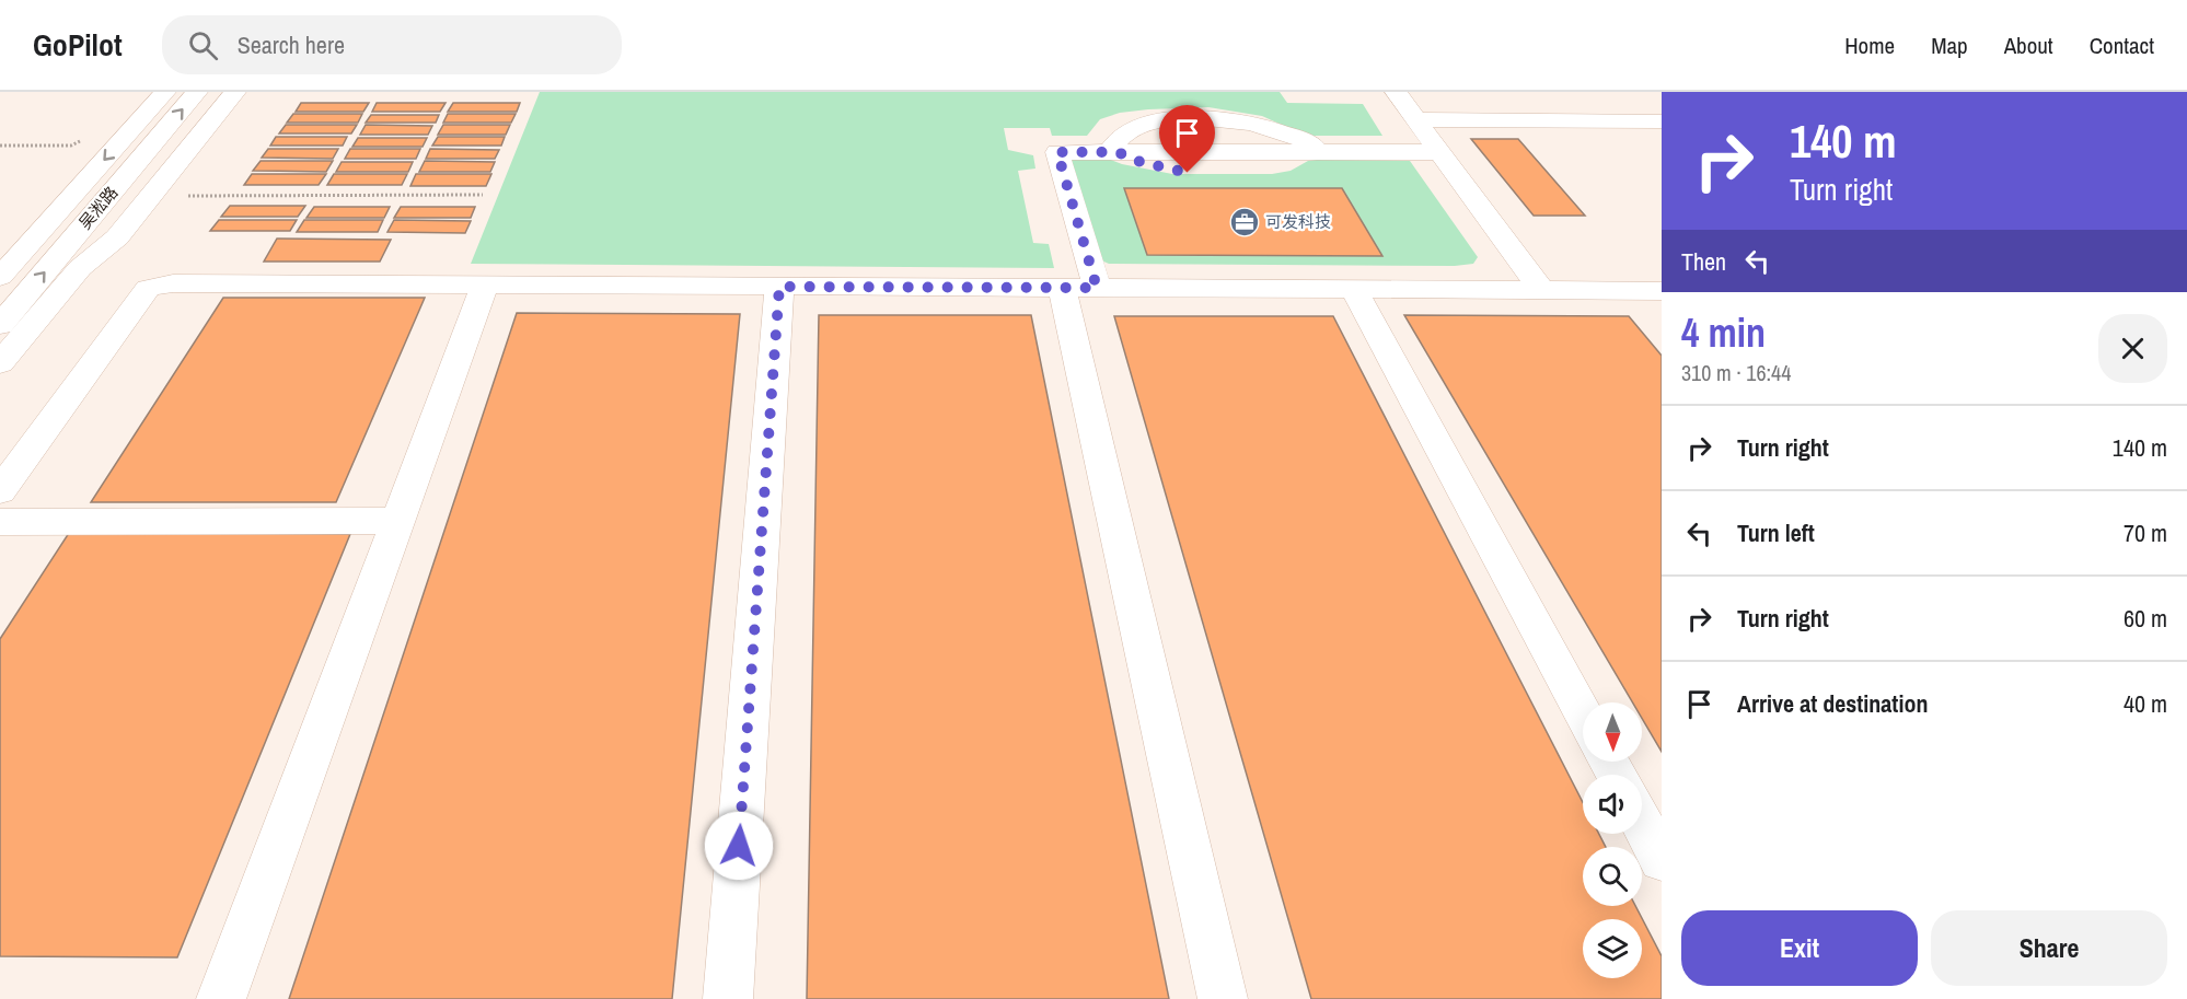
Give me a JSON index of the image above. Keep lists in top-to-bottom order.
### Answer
{
  "streets": {
    "main road": ["吴淞路"]
  },
  "places": {
    "office": ["可发科技"]
  },
  "north": "bottom",
  "page": {
    "header": "GoPilot",
    "search": "Search here",
    "nav": [
      "Home",
      "Map",
      "About",
      "Contact"
    ],
    "turn": ["140 m", "Turn right"],
    "then": "Then",
    "heading": ["4 min", "310 m · 16:44"],
    "list": [
      {
        "name": "Turn right",
        "value": "140 m"
      },
      {
        "name": "Turn left",
        "value": "70 m"
      },
      {
        "name": "Turn right",
        "value": "60 m"
      },
      {
        "name": "Arrive at destination",
        "value": "40 m"
      }
    ],
    "buttons": ["Exit", "Share"]
  }
}
